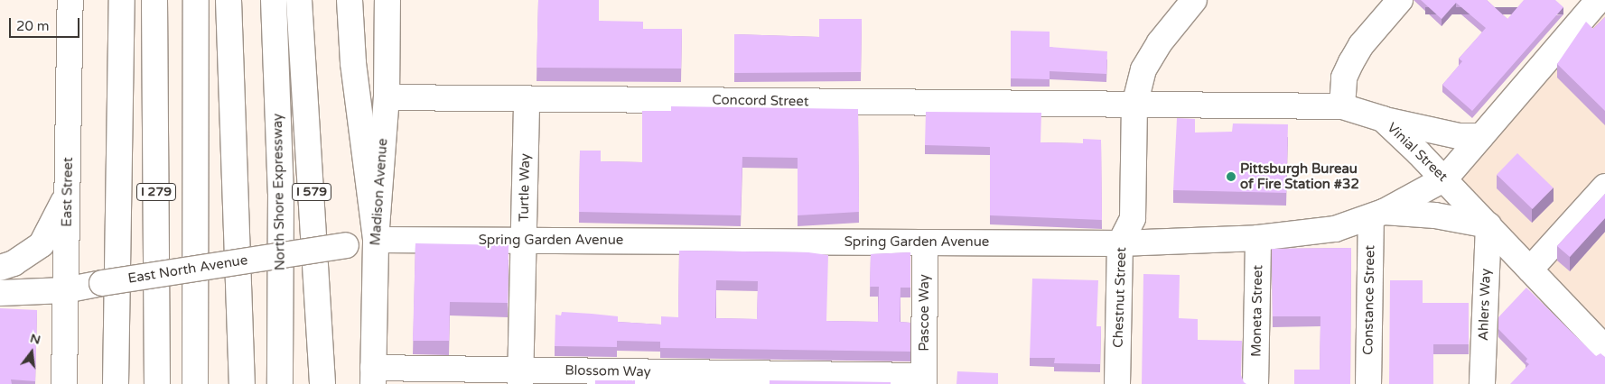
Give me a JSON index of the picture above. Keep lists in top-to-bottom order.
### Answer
{
  "streets": {
    "main road": [
      "Concord Street",
      "Vinial Street",
      "Turtle Way",
      "East Street",
      "I 279",
      "North Shore Expressway",
      "I 579",
      "Madison Avenue",
      "Spring Garden Avenue",
      "East North Avenue",
      "Chestnut Street",
      "Constance Street",
      "Ahlers Way",
      "Moneta Street",
      "Pascoe Way",
      "Blossom Way"
    ]
  },
  "crossings": [
    ["Concord Street", "Vinial Street"],
    ["Concord Street", "Turtle Way"],
    ["Concord Street", "Madison Avenue"],
    ["Concord Street", "Chestnut Street"],
    ["Vinial Street", "Spring Garden Avenue"],
    ["Vinial Street", "Chestnut Street"],
    ["Vinial Street", "Ahlers Way"],
    ["Turtle Way", "Spring Garden Avenue"],
    ["Turtle Way", "Blossom Way"],
    ["East Street", "East North Avenue"],
    ["Madison Avenue", "Spring Garden Avenue"],
    ["Madison Avenue", "East North Avenue"],
    ["Madison Avenue", "Blossom Way"],
    ["Spring Garden Avenue", "East North Avenue"],
    ["Spring Garden Avenue", "Chestnut Street"],
    ["Spring Garden Avenue", "Constance Street"],
    ["Spring Garden Avenue", "Moneta Street"],
    ["Spring Garden Avenue", "Pascoe Way"],
    ["Pascoe Way", "Blossom Way"]
  ],
  "places": ["Pittsburgh Bureau of Fire Station #32"],
  "scale_bar": "20 m",
  "north": "top"
}
